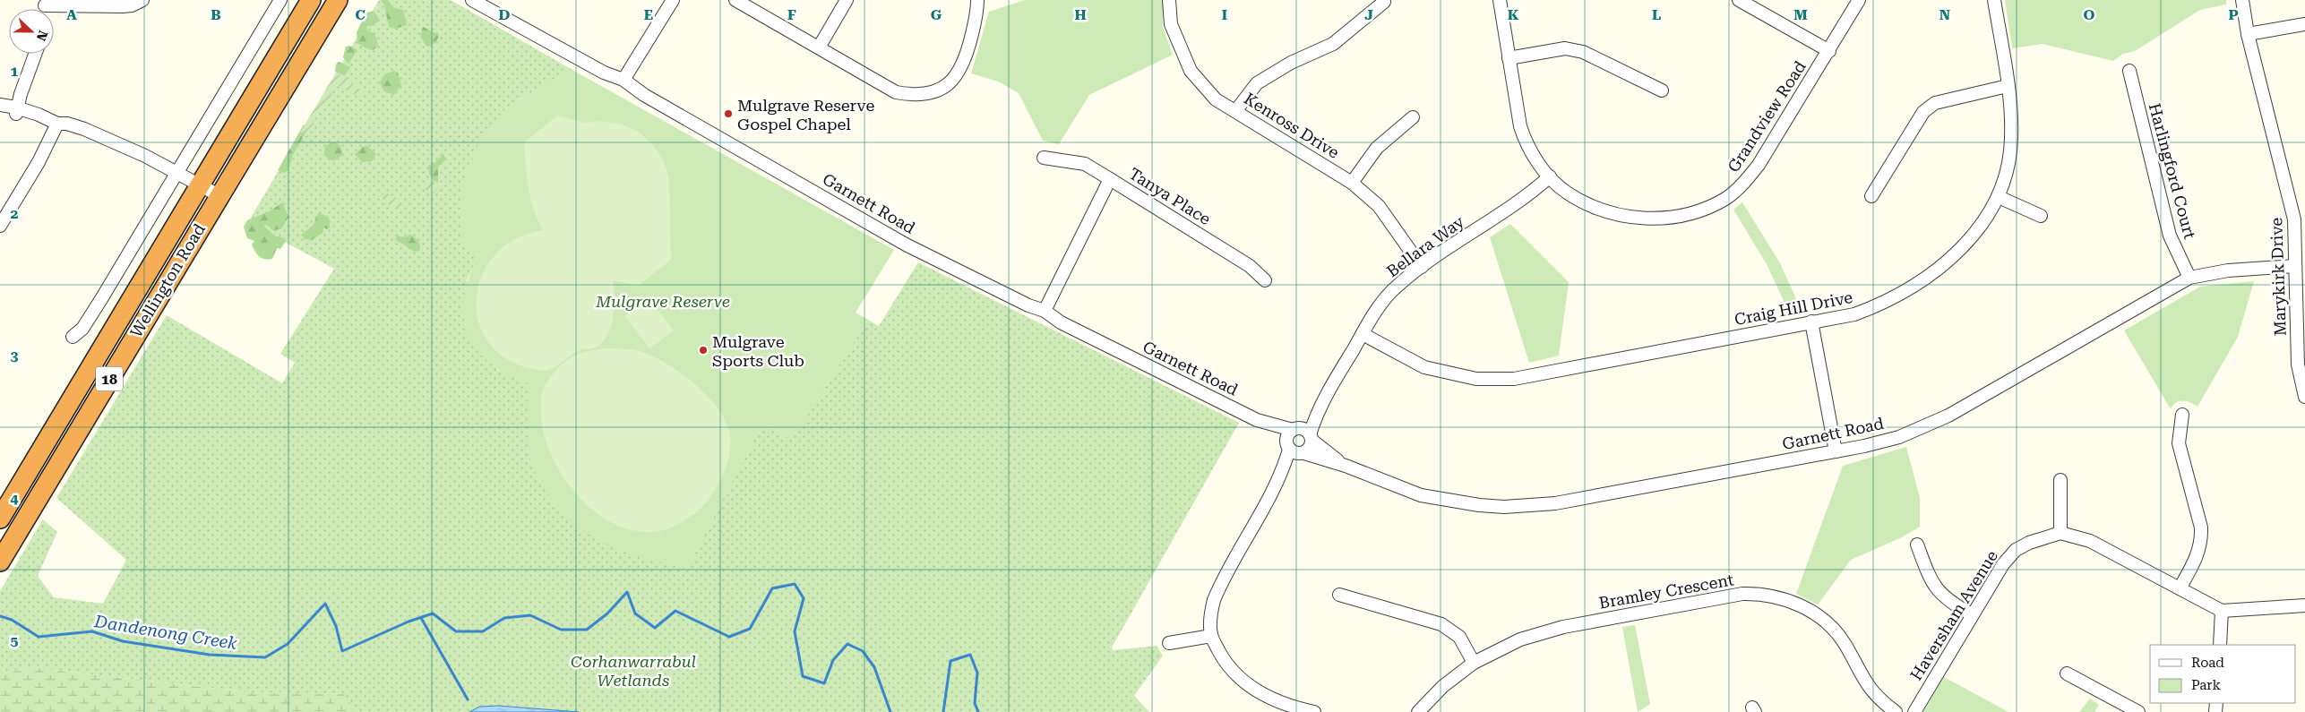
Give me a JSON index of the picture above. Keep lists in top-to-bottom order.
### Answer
{
  "streets": {
    "highway": ["Wellington Road", "18"],
    "street": [
      "Grandview Road",
      "Kenross Drive",
      "Harlingford Court",
      "Tanya Place",
      "Garnett Road",
      "Bellara Way",
      "Marykirk Drive",
      "Craig Hill Drive",
      "Bramley Crescent",
      "Haversham Avenue"
    ]
  },
  "crossings": [
    ["Grandview Road", "Bellara Way"],
    ["Kenross Drive", "Bellara Way"],
    ["Harlingford Court", "Garnett Road"],
    ["Tanya Place", "Garnett Road"],
    ["Garnett Road", "Bellara Way"],
    ["Garnett Road", "Marykirk Drive"],
    ["Bellara Way", "Craig Hill Drive"]
  ],
  "water": ["Dandenong Creek"],
  "parks": ["Mulgrave Reserve", "Corhanwarrabul Wetlands"],
  "places": ["Mulgrave Reserve Gospel Chapel", "Mulgrave Sports Club"],
  "legend": ["Road", "Park"],
  "north": "right",
  "grid": {
    "columns": [
      "A",
      "B",
      "C",
      "D",
      "E",
      "F",
      "G",
      "H",
      "I",
      "J",
      "K",
      "L",
      "M",
      "N",
      "O",
      "P"
    ],
    "rows": [
      "1",
      "2",
      "3",
      "4",
      "5"
    ]
  }
}
